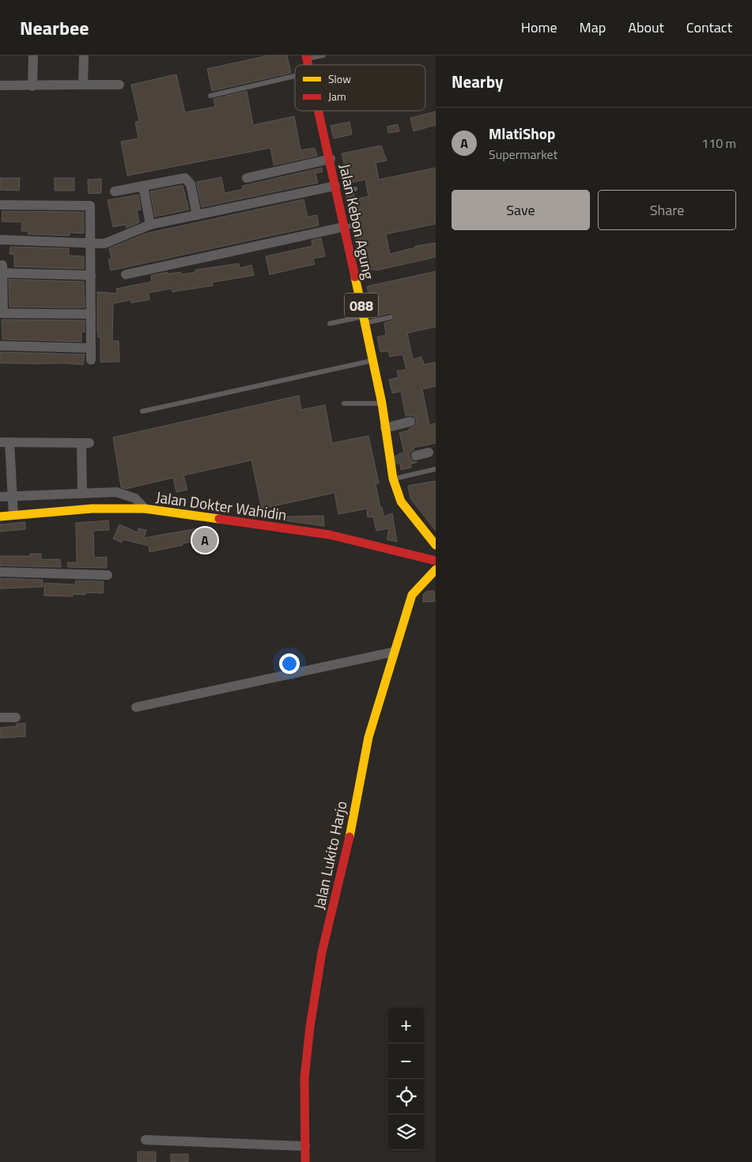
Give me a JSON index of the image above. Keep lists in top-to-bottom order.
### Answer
{
  "streets": {
    "main road": [
      "Jalan Kebon Agung",
      "088",
      "Jalan Dokter Wahidin",
      "Jalan Lukito Harjo"
    ]
  },
  "legend": ["Slow", "Jam"],
  "page": {
    "header": "Nearbee",
    "nav": [
      "Home",
      "Map",
      "About",
      "Contact"
    ],
    "heading": "Nearby",
    "list": [
      {
        "mark": "A",
        "name": "MlatiShop",
        "note": "Supermarket",
        "value": "110 m"
      }
    ],
    "buttons": ["Save", "Share"],
    "pins": "A",
    "map_buttons": ["+", "−"]
  }
}
